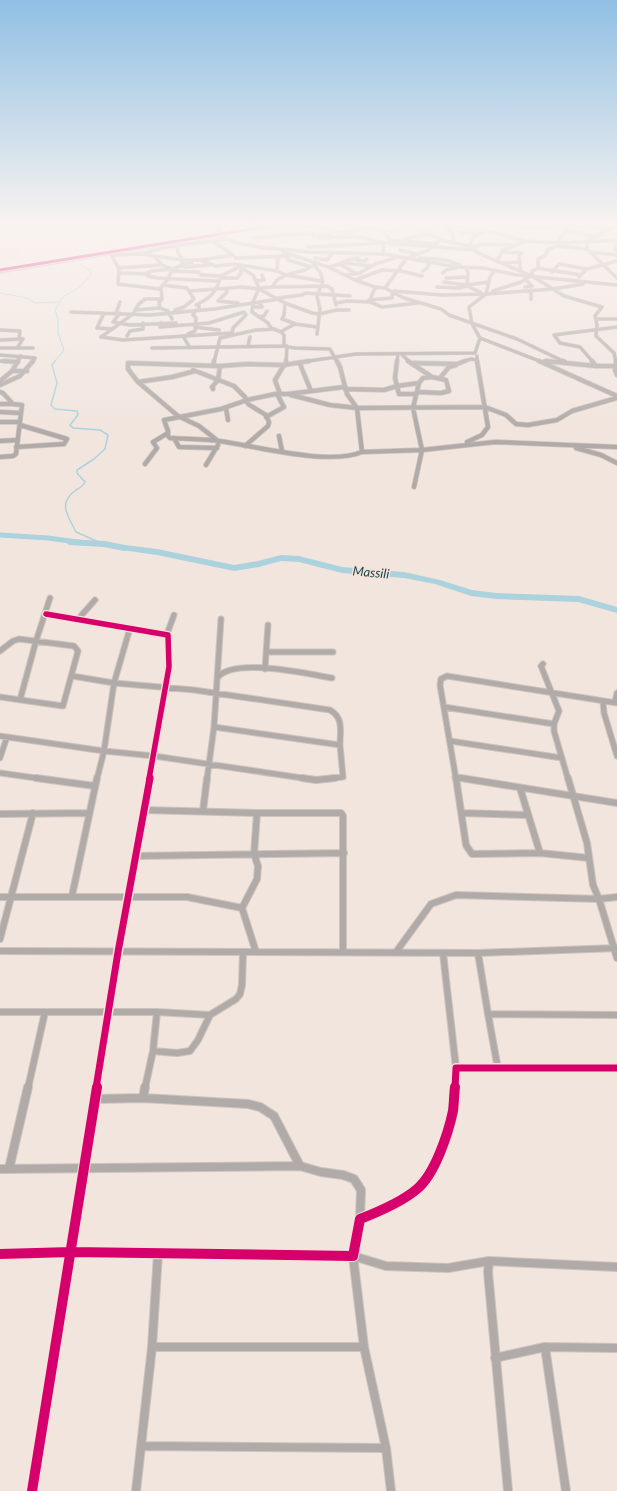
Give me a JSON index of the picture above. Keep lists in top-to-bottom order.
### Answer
{
  "water": ["Massili"]
}
